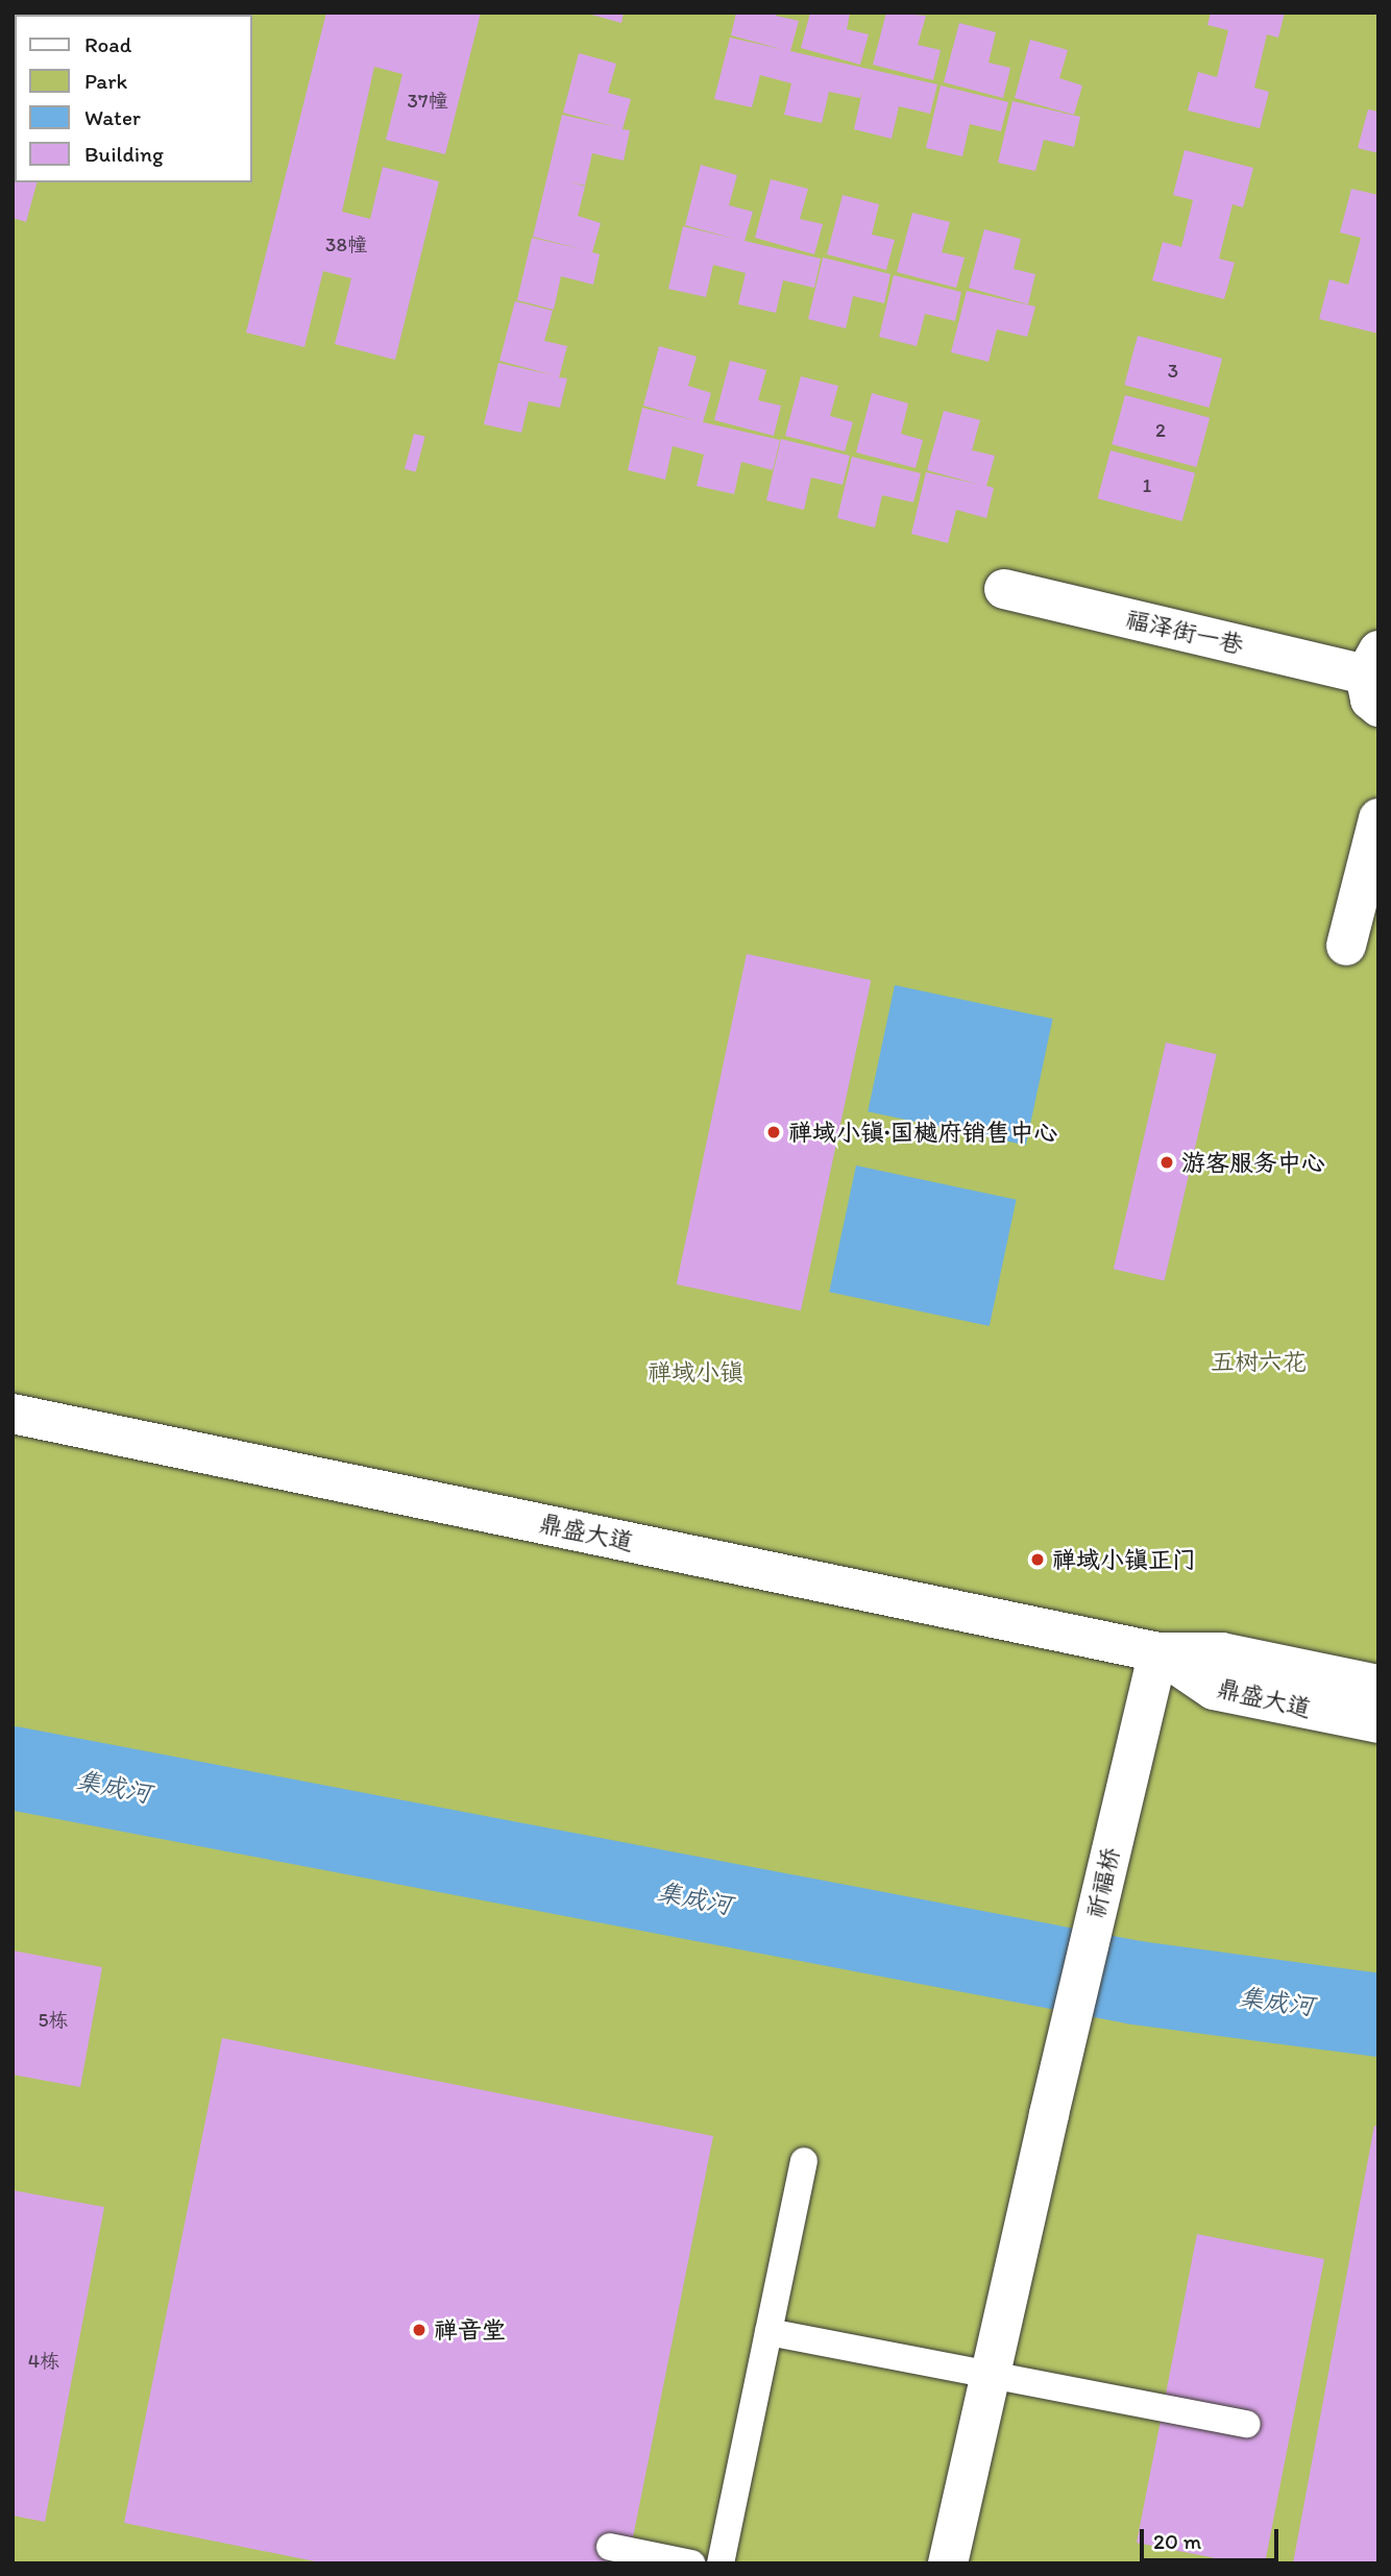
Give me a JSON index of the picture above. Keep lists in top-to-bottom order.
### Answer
{
  "streets": {
    "street": ["福泽街一巷", "鼎盛大道", "祈福桥"]
  },
  "crossings": [
    ["鼎盛大道", "祈福桥"]
  ],
  "water": ["集成河"],
  "parks": ["五树六花", "禅域小镇"],
  "places": [
    "禅域小镇·国樾府销售中心",
    "游客服务中心",
    "禅域小镇正门",
    "禅音堂"
  ],
  "house_numbers": [
    "37幢",
    "38幢",
    "3",
    "2",
    "1",
    "5栋",
    "4栋"
  ],
  "legend": [
    "Road",
    "Park",
    "Water",
    "Building"
  ],
  "scale_bar": "20 m"
}
